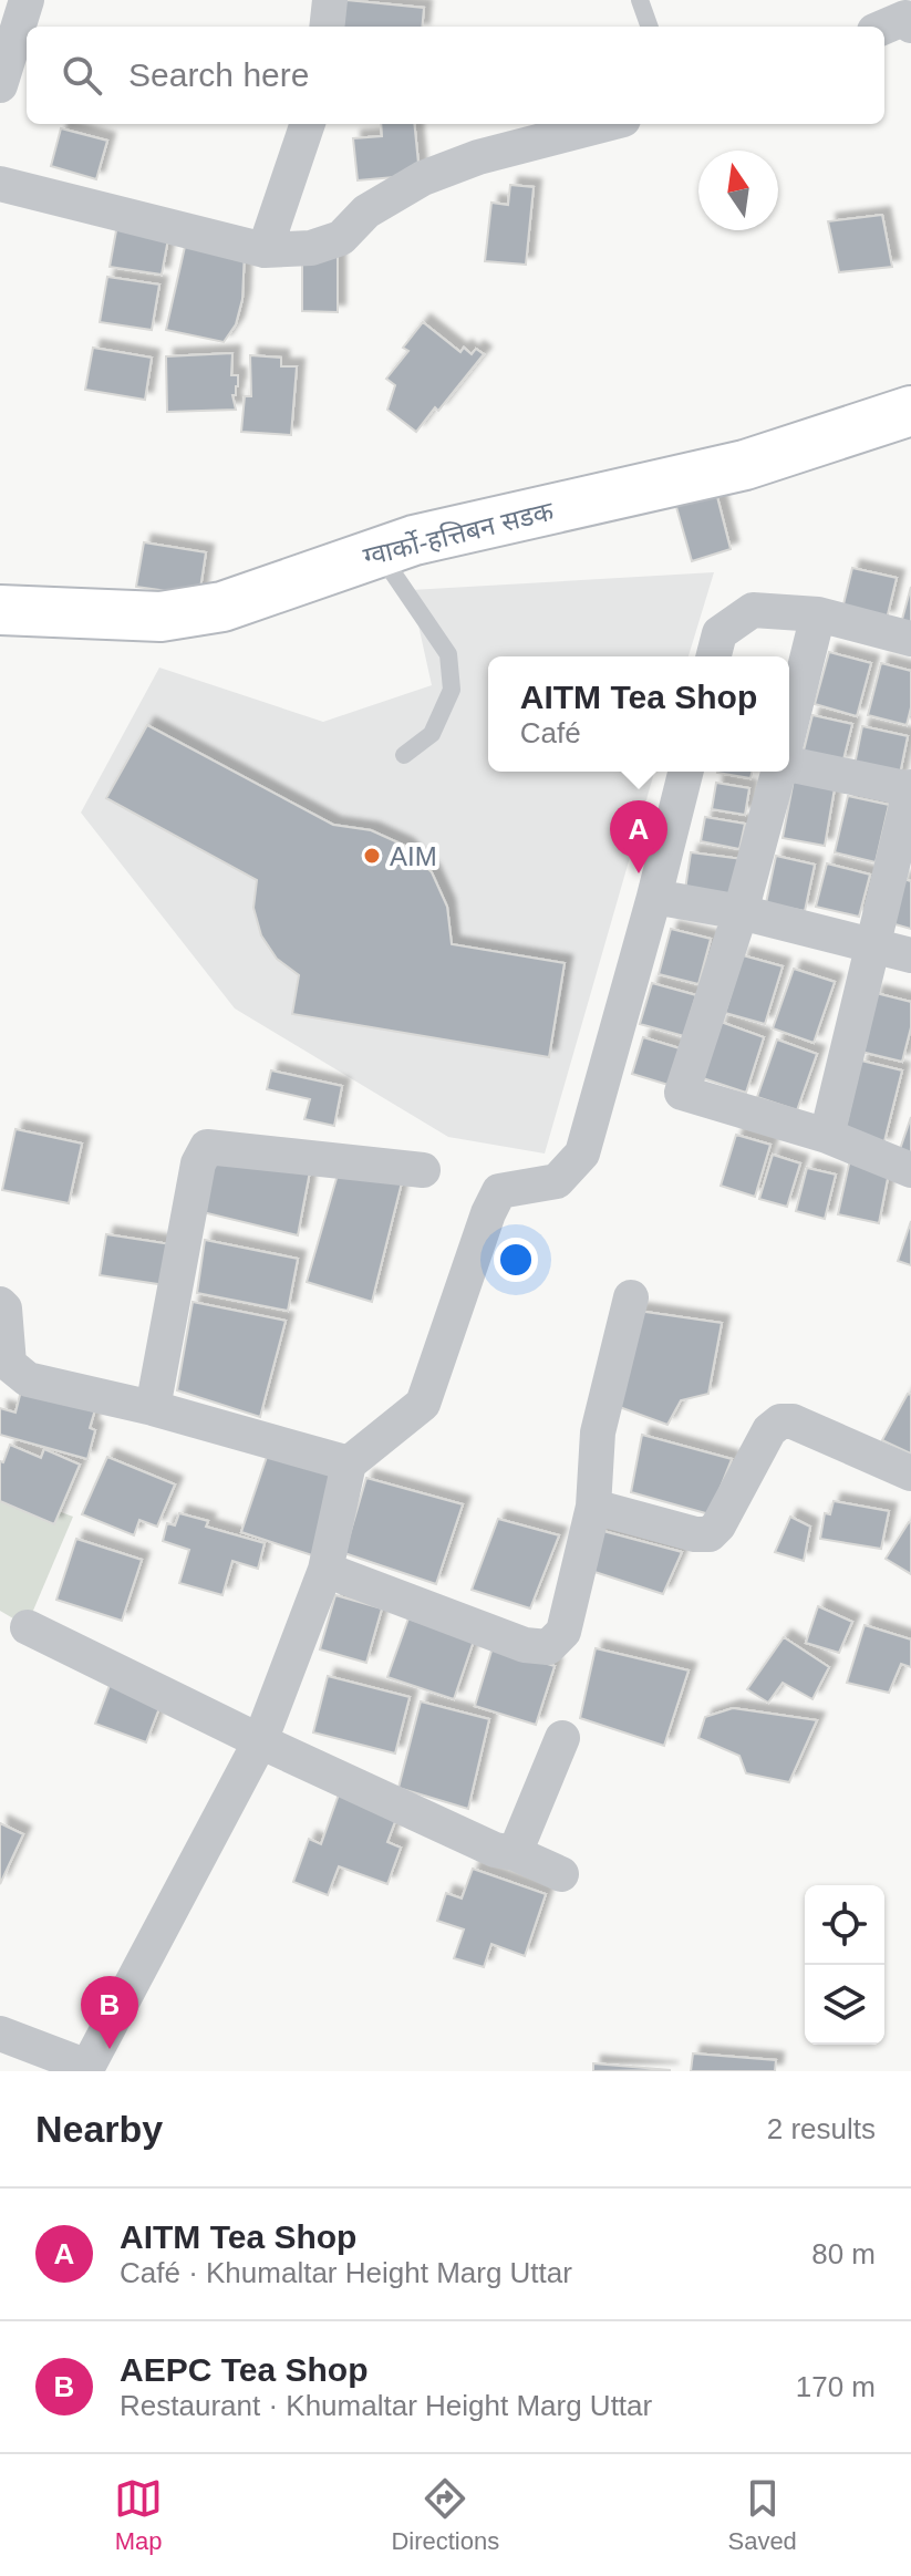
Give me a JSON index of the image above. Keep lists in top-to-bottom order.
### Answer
{
  "streets": {
    "main road": ["ग्वार्को-हत्तिबन सडक"]
  },
  "places": ["AIM"],
  "north": "top",
  "page": {
    "search": "Search here",
    "popup": ["AITM Tea Shop", "Café"],
    "pins": ["A", "B"],
    "heading": ["Nearby", "2 results"],
    "list": [
      {
        "mark": "A",
        "name": "AITM Tea Shop",
        "note": "Café · Khumaltar Height Marg Uttar",
        "value": "80 m"
      },
      {
        "mark": "B",
        "name": "AEPC Tea Shop",
        "note": "Restaurant · Khumaltar Height Marg Uttar",
        "value": "170 m"
      }
    ],
    "nav": ["Map", "Directions", "Saved"]
  }
}
